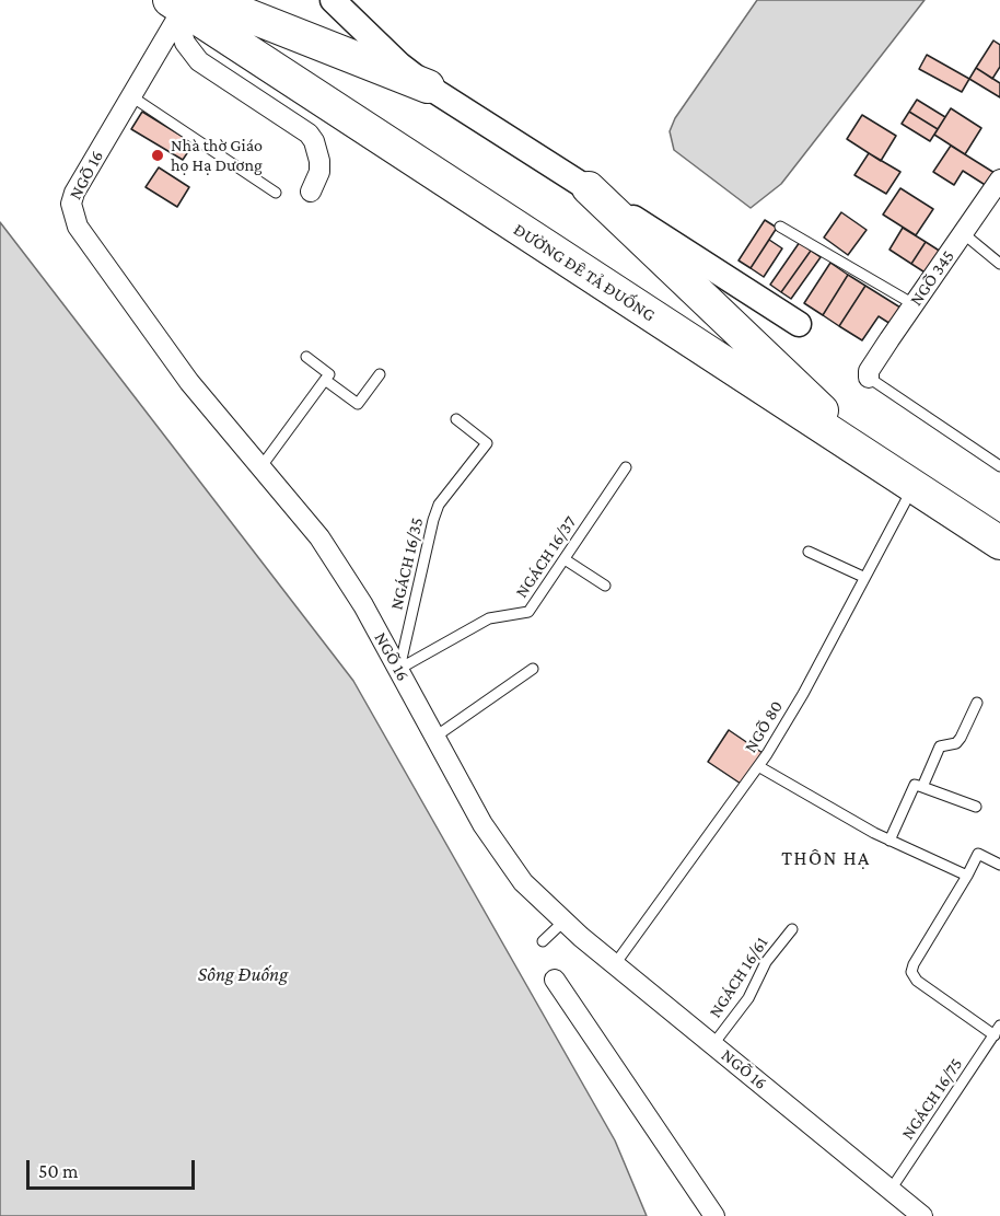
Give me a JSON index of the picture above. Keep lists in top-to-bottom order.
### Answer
{
  "streets": {
    "main road": ["ĐƯỜNG ĐÊ TẢ ĐUỐNG"],
    "street": ["NGÕ 16", "NGÕ 345"],
    "lane": [
      "NGÁCH 16/37",
      "NGÁCH 16/35",
      "NGÕ 80",
      "NGÁCH 16/61",
      "NGÁCH 16/75"
    ]
  },
  "crossings": [
    ["NGÕ 16", "ĐƯỜNG ĐÊ TẢ ĐUỐNG"],
    ["NGÕ 16", "NGÁCH 16/37"],
    ["NGÕ 16", "NGÁCH 16/35"],
    ["NGÕ 16", "NGÕ 80"],
    ["NGÕ 16", "NGÁCH 16/61"],
    ["NGÕ 16", "NGÁCH 16/75"],
    ["ĐƯỜNG ĐÊ TẢ ĐUỐNG", "NGÕ 80"],
    ["NGÁCH 16/37", "NGÁCH 16/35"]
  ],
  "districts": ["THÔN HẠ"],
  "water": ["Sông Đuống"],
  "places": ["Nhà thờ Giáo họ Hạ Dương"],
  "scale_bar": "50 m"
}
